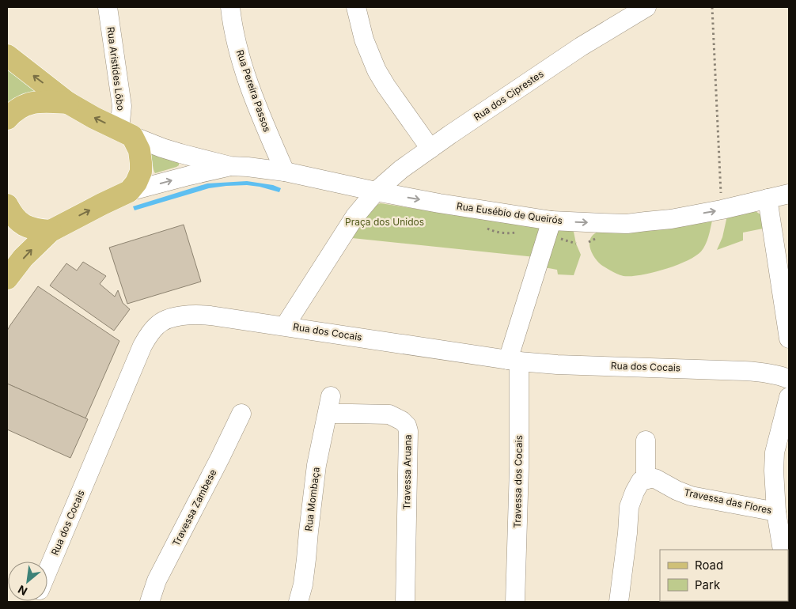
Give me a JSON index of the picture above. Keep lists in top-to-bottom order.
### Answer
{
  "streets": {
    "main road": ["Rua Eusébio de Queirós"],
    "street": [
      "Rua Aristídes Lôbo",
      "Rua Pereira Passos",
      "Rua dos Ciprestes",
      "Rua dos Cocais",
      "Travessa Aruana",
      "Travessa dos Cocais",
      "Rua Mombaça",
      "Travessa das Flores",
      "Travessa Zambese"
    ]
  },
  "crossings": [
    ["Rua Aristídes Lôbo", "Rua Eusébio de Queirós"],
    ["Rua Pereira Passos", "Rua Eusébio de Queirós"],
    ["Rua dos Ciprestes", "Rua Eusébio de Queirós"],
    ["Rua dos Ciprestes", "Rua dos Cocais"],
    ["Rua Eusébio de Queirós", "Travessa dos Cocais"],
    ["Rua dos Cocais", "Travessa dos Cocais"],
    ["Travessa Aruana", "Rua Mombaça"]
  ],
  "parks": ["Praça dos Unidos"],
  "legend": ["Road", "Park"],
  "north": "bottom left"
}
